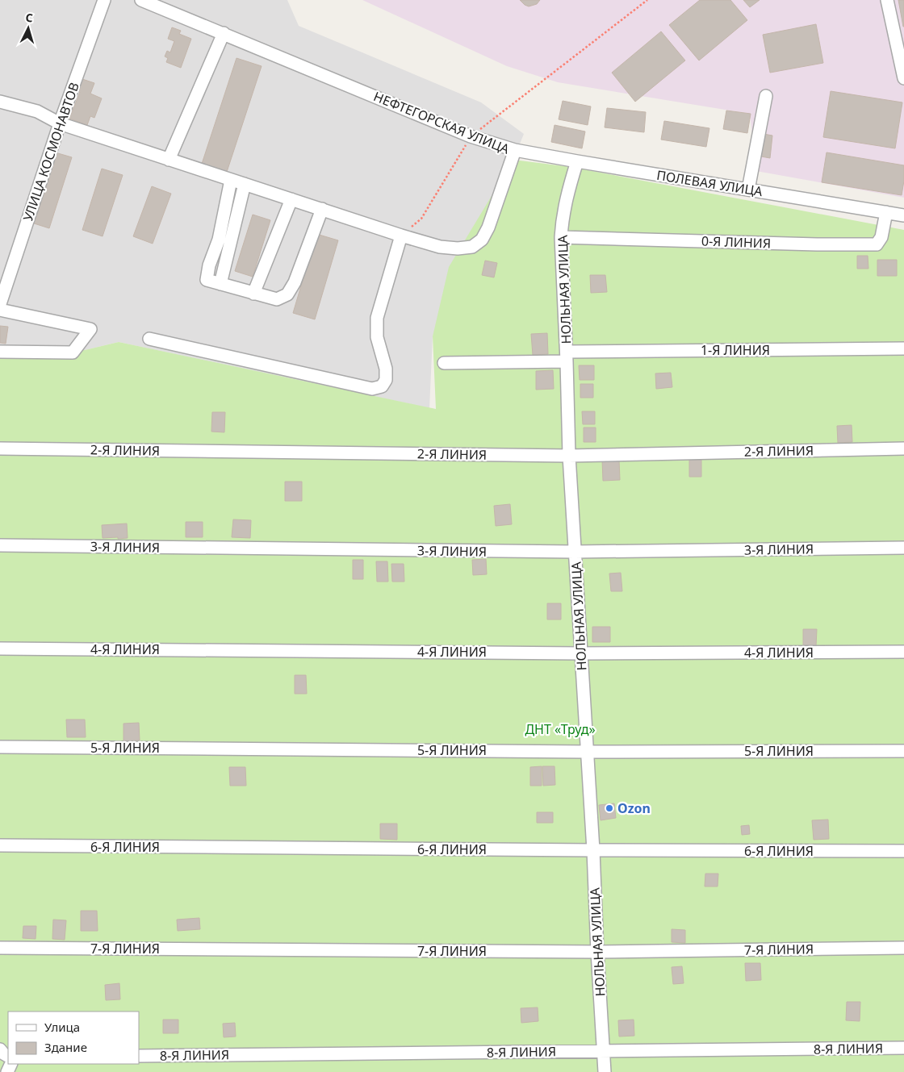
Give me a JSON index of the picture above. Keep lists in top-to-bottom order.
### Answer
{
  "streets": {
    "street": [
      "НЕФТЕГОРСКАЯ УЛИЦА",
      "УЛИЦА КОСМОНАВТОВ",
      "ПОЛЕВАЯ УЛИЦА",
      "0-Я ЛИНИЯ",
      "НОЛЬНАЯ УЛИЦА",
      "1-Я ЛИНИЯ",
      "2-Я ЛИНИЯ",
      "3-Я ЛИНИЯ",
      "4-Я ЛИНИЯ",
      "5-Я ЛИНИЯ",
      "6-Я ЛИНИЯ",
      "7-Я ЛИНИЯ",
      "8-Я ЛИНИЯ"
    ]
  },
  "crossings": [
    ["НЕФТЕГОРСКАЯ УЛИЦА", "УЛИЦА КОСМОНАВТОВ"],
    ["НЕФТЕГОРСКАЯ УЛИЦА", "ПОЛЕВАЯ УЛИЦА"],
    ["ПОЛЕВАЯ УЛИЦА", "0-Я ЛИНИЯ"],
    ["ПОЛЕВАЯ УЛИЦА", "НОЛЬНАЯ УЛИЦА"],
    ["0-Я ЛИНИЯ", "НОЛЬНАЯ УЛИЦА"],
    ["НОЛЬНАЯ УЛИЦА", "1-Я ЛИНИЯ"],
    ["НОЛЬНАЯ УЛИЦА", "2-Я ЛИНИЯ"],
    ["НОЛЬНАЯ УЛИЦА", "3-Я ЛИНИЯ"],
    ["НОЛЬНАЯ УЛИЦА", "4-Я ЛИНИЯ"],
    ["НОЛЬНАЯ УЛИЦА", "5-Я ЛИНИЯ"],
    ["НОЛЬНАЯ УЛИЦА", "6-Я ЛИНИЯ"],
    ["НОЛЬНАЯ УЛИЦА", "7-Я ЛИНИЯ"],
    ["НОЛЬНАЯ УЛИЦА", "8-Я ЛИНИЯ"]
  ],
  "parks": ["ДНТ «Труд»"],
  "places": ["Ozon"],
  "legend": ["Улица", "Здание"],
  "north": "top"
}
